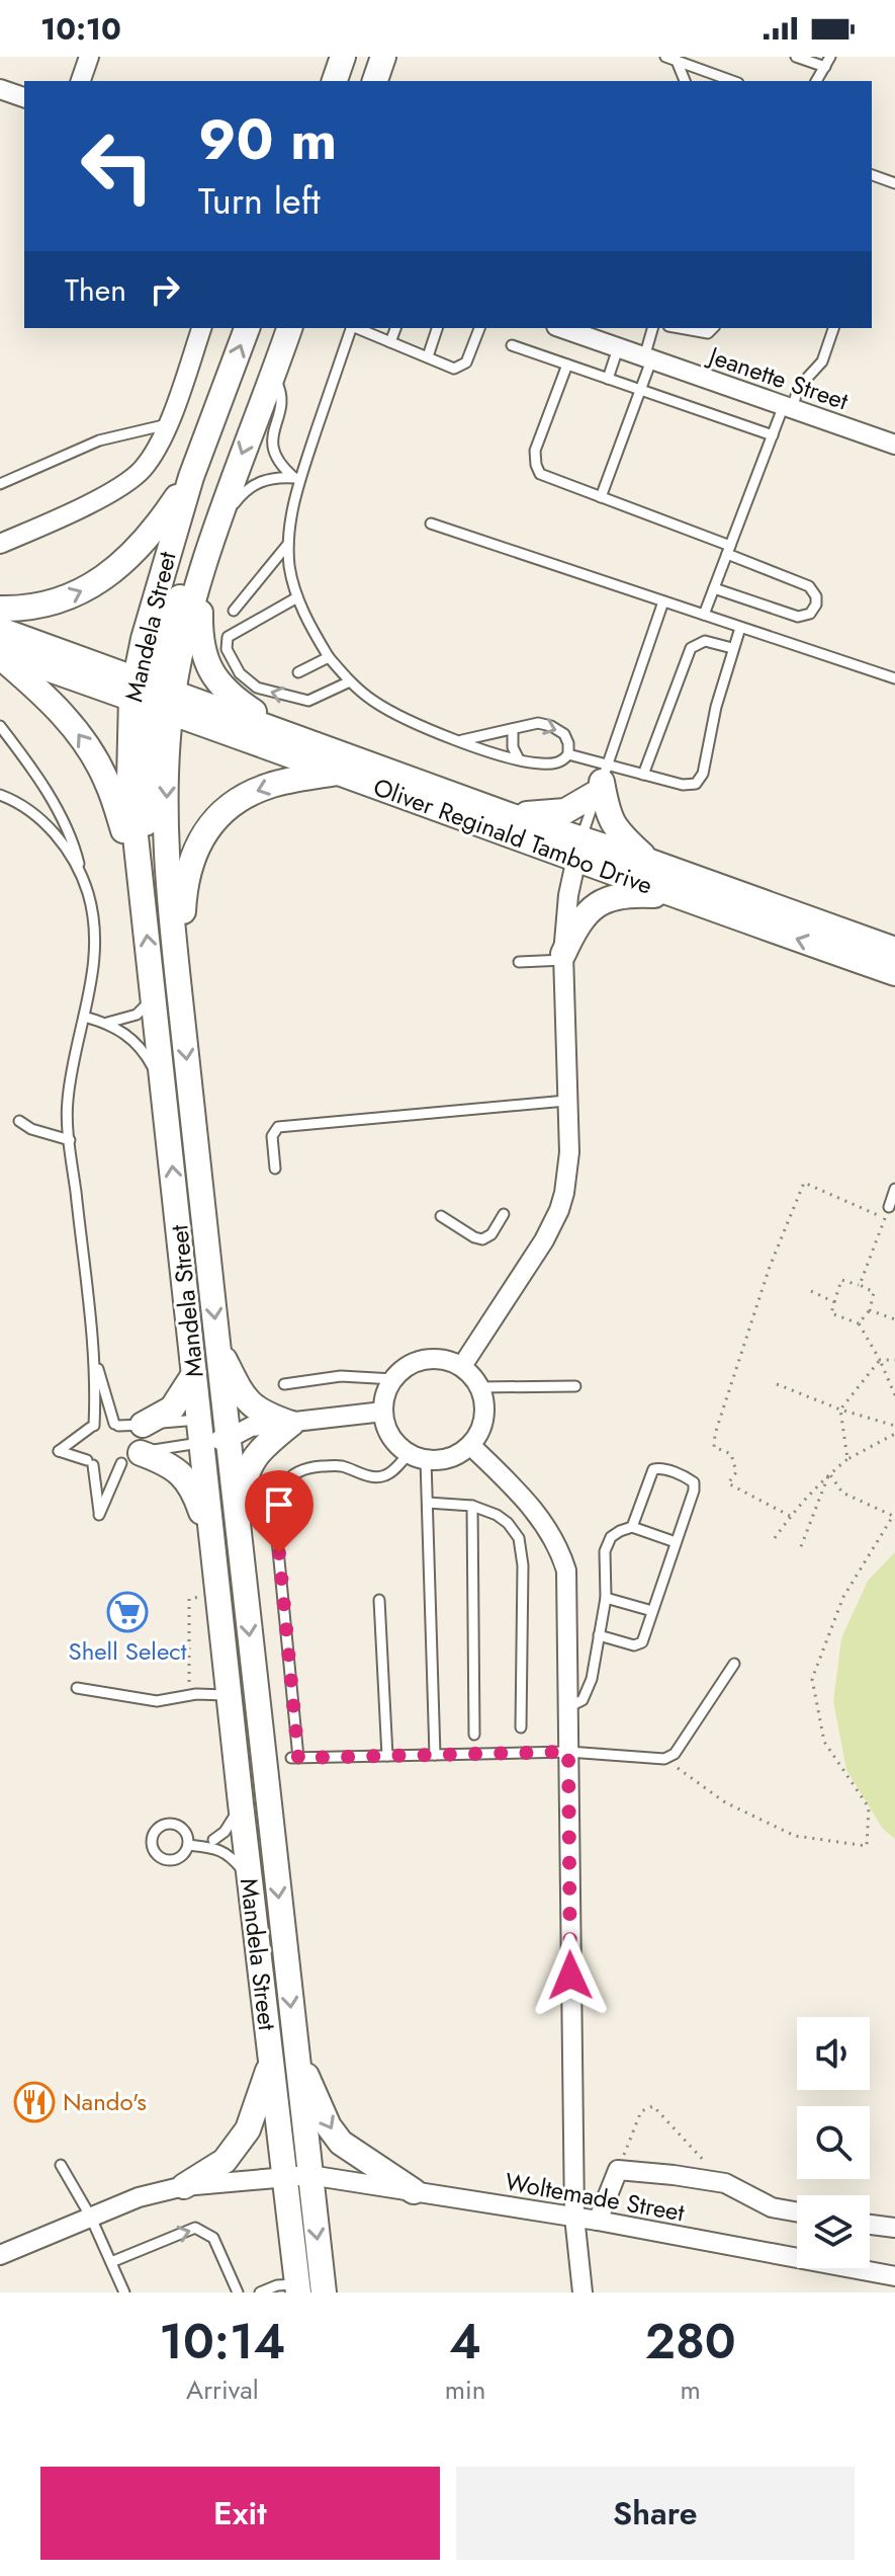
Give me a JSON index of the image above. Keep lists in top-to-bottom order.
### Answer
{
  "streets": {
    "main road": ["Mandela Street", "Oliver Reginald Tambo Drive"],
    "street": ["Jeanette Street", "Woltemade Street"]
  },
  "crossings": [
    ["Mandela Street", "Oliver Reginald Tambo Drive"],
    ["Mandela Street", "Woltemade Street"]
  ],
  "places": {
    "supermarket": ["Shell Select"],
    "restaurant": ["Nando's"]
  },
  "page": {
    "status": "10:10",
    "turn": ["90 m", "Turn left"],
    "then": "Then",
    "eta": [
      "10:14",
      "Arrival",
      "4",
      "min",
      "280",
      "m"
    ],
    "buttons": ["Exit", "Share"]
  }
}
